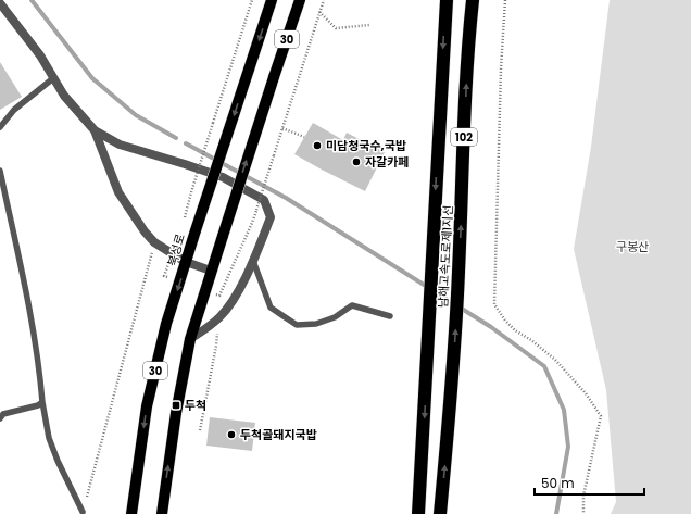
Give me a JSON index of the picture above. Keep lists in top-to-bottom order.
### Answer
{
  "streets": {
    "highway": ["102", "남해고속도로제1지선"],
    "main road": ["30", "북성로"]
  },
  "parks": ["구봉산"],
  "places": {
    "other": ["미담청국수,국밥", "자갈카페", "두척골돼지국밥"],
    "transit": ["두척"]
  },
  "scale_bar": "50 m"
}
